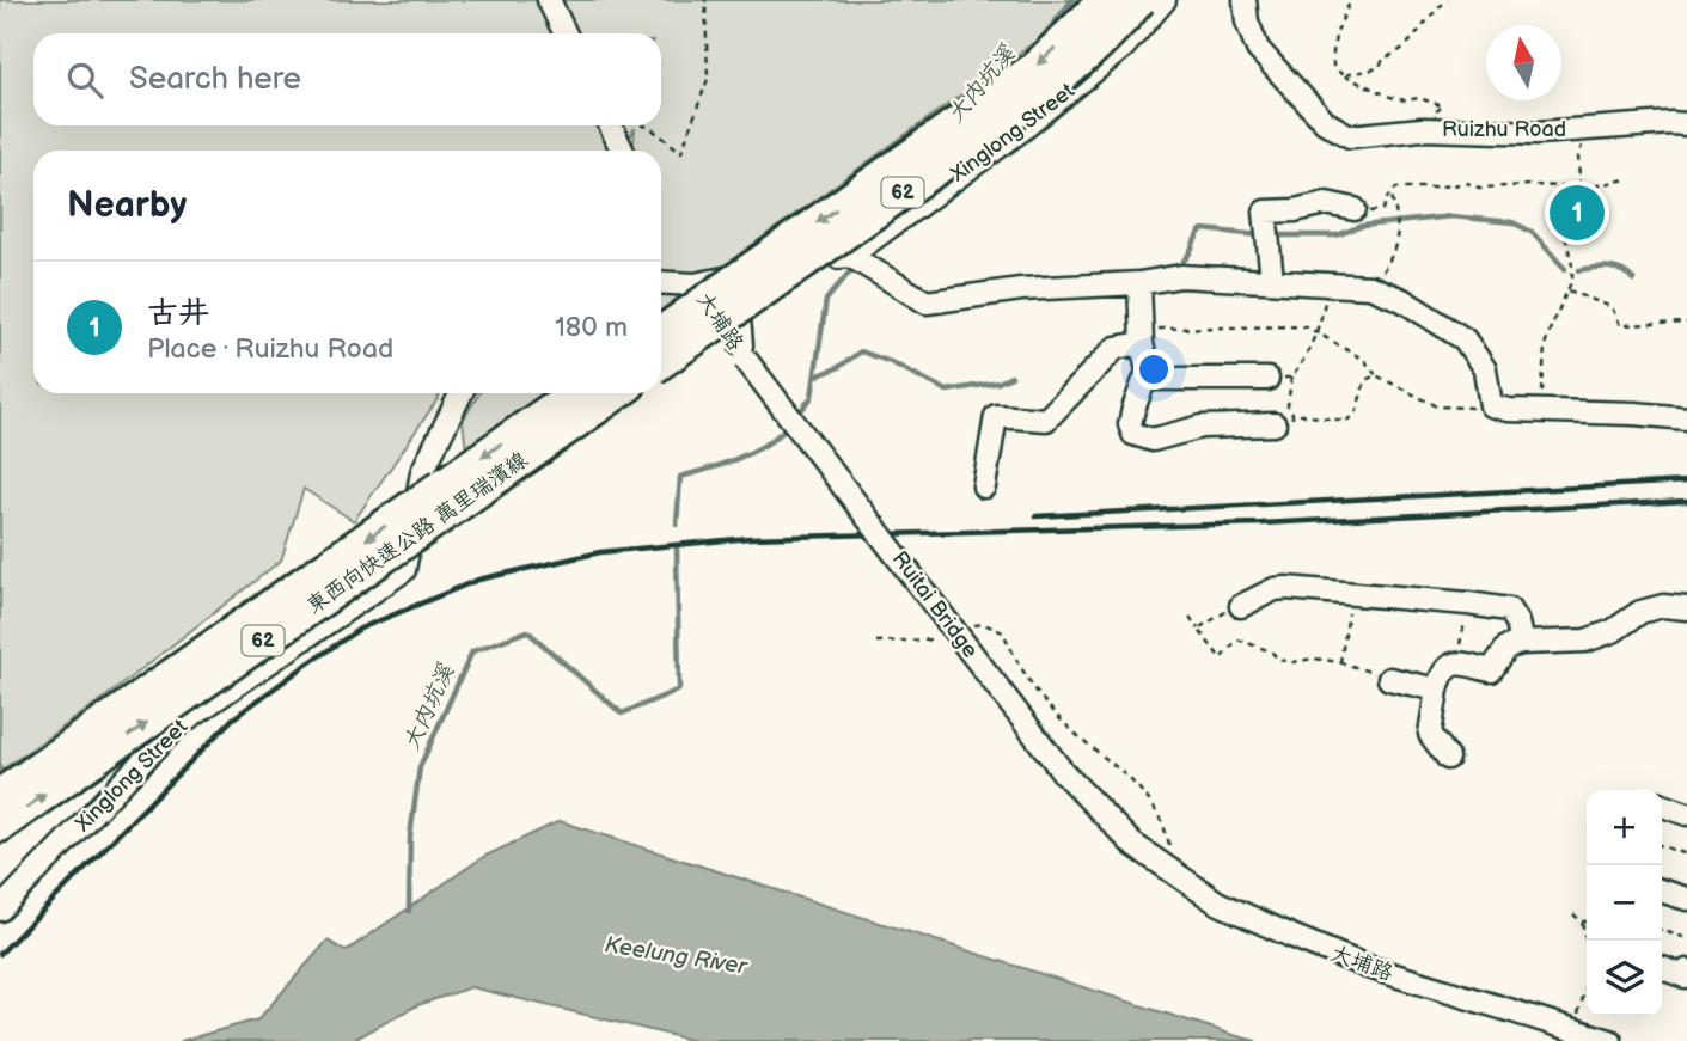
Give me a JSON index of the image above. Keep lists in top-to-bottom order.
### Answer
{
  "streets": {
    "highway": ["62", "東西向快速公路 萬里瑞濱線"],
    "street": [
      "Ruizhu Road",
      "Xinglong Street",
      "大埔路",
      "Ruitai Bridge"
    ]
  },
  "crossings": [
    ["Xinglong Street", "大埔路"],
    ["大埔路", "Ruitai Bridge"]
  ],
  "water": ["大內坑溪", "Keelung River"],
  "north": "top",
  "page": {
    "search": "Search here",
    "heading": "Nearby",
    "pins": "1",
    "list": [
      {
        "mark": "1",
        "name": "古井",
        "note": "Place · Ruizhu Road",
        "value": "180 m"
      }
    ],
    "map_buttons": ["+", "−"]
  }
}
